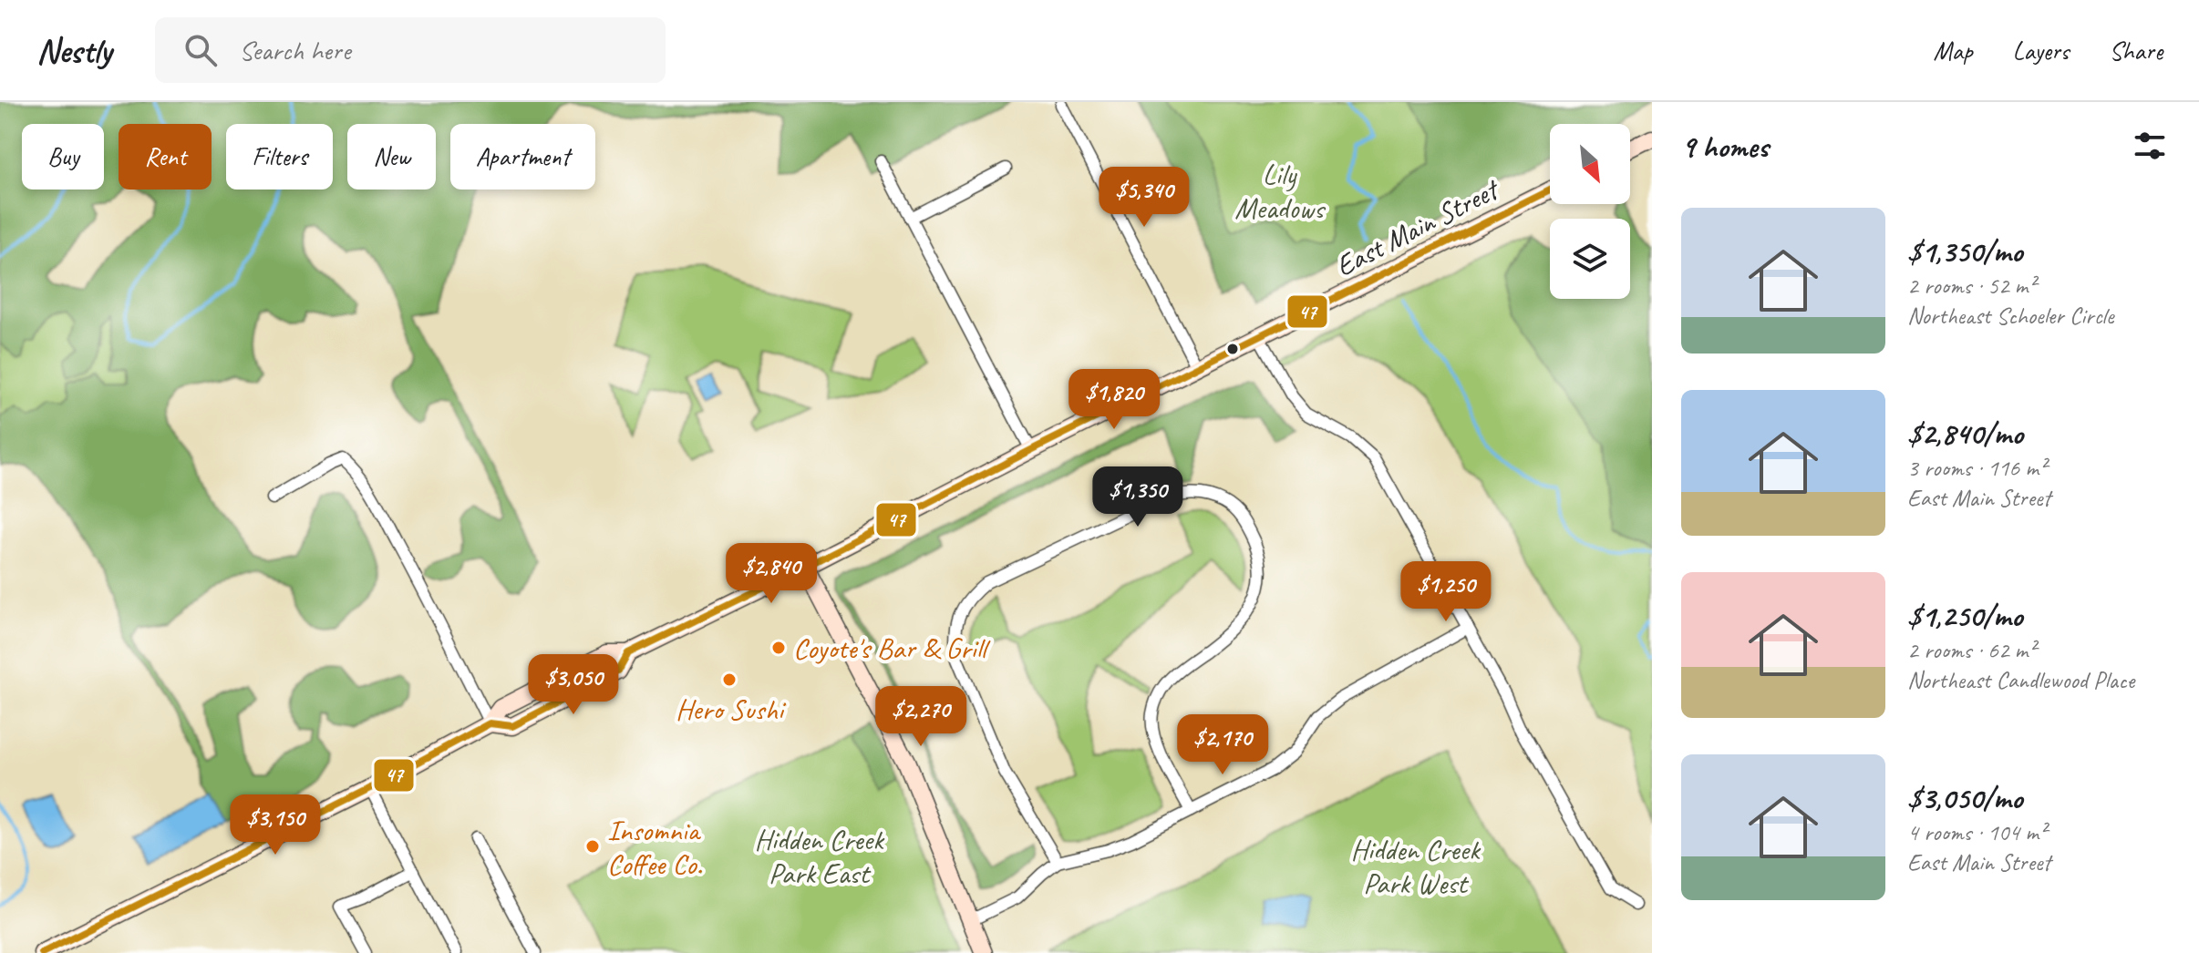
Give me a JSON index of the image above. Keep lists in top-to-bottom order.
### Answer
{
  "streets": {
    "main road": ["East Main Street"]
  },
  "parks": ["Lily Meadows", "Hidden Creek Park East", "Hidden Creek Park West"],
  "places": ["Coyote's Bar & Grill", "Hero Sushi", "Insomnia Coffee Co."],
  "lines": ["transit line 47"],
  "north": "bottom right",
  "page": {
    "header": "Nestly",
    "search": "Search here",
    "nav": ["Map", "Layers", "Share"],
    "heading": "9 homes",
    "chip": [
      "Buy",
      "Rent",
      "Filters",
      "New",
      "Apartment"
    ],
    "price": [
      "$5,340",
      "$1,820",
      "$1,350",
      "$2,840",
      "$1,250",
      "$3,050",
      "$2,270",
      "$2,170",
      "$3,150"
    ],
    "list": [
      {
        "name": "$1,350/mo",
        "note": "2 rooms · 52 m² · Northeast Schoeler Circle"
      },
      {
        "name": "$2,840/mo",
        "note": "3 rooms · 116 m² · East Main Street"
      },
      {
        "name": "$1,250/mo",
        "note": "2 rooms · 62 m² · Northeast Candlewood Place"
      },
      {
        "name": "$3,050/mo",
        "note": "4 rooms · 104 m² · East Main Street"
      }
    ]
  }
}
